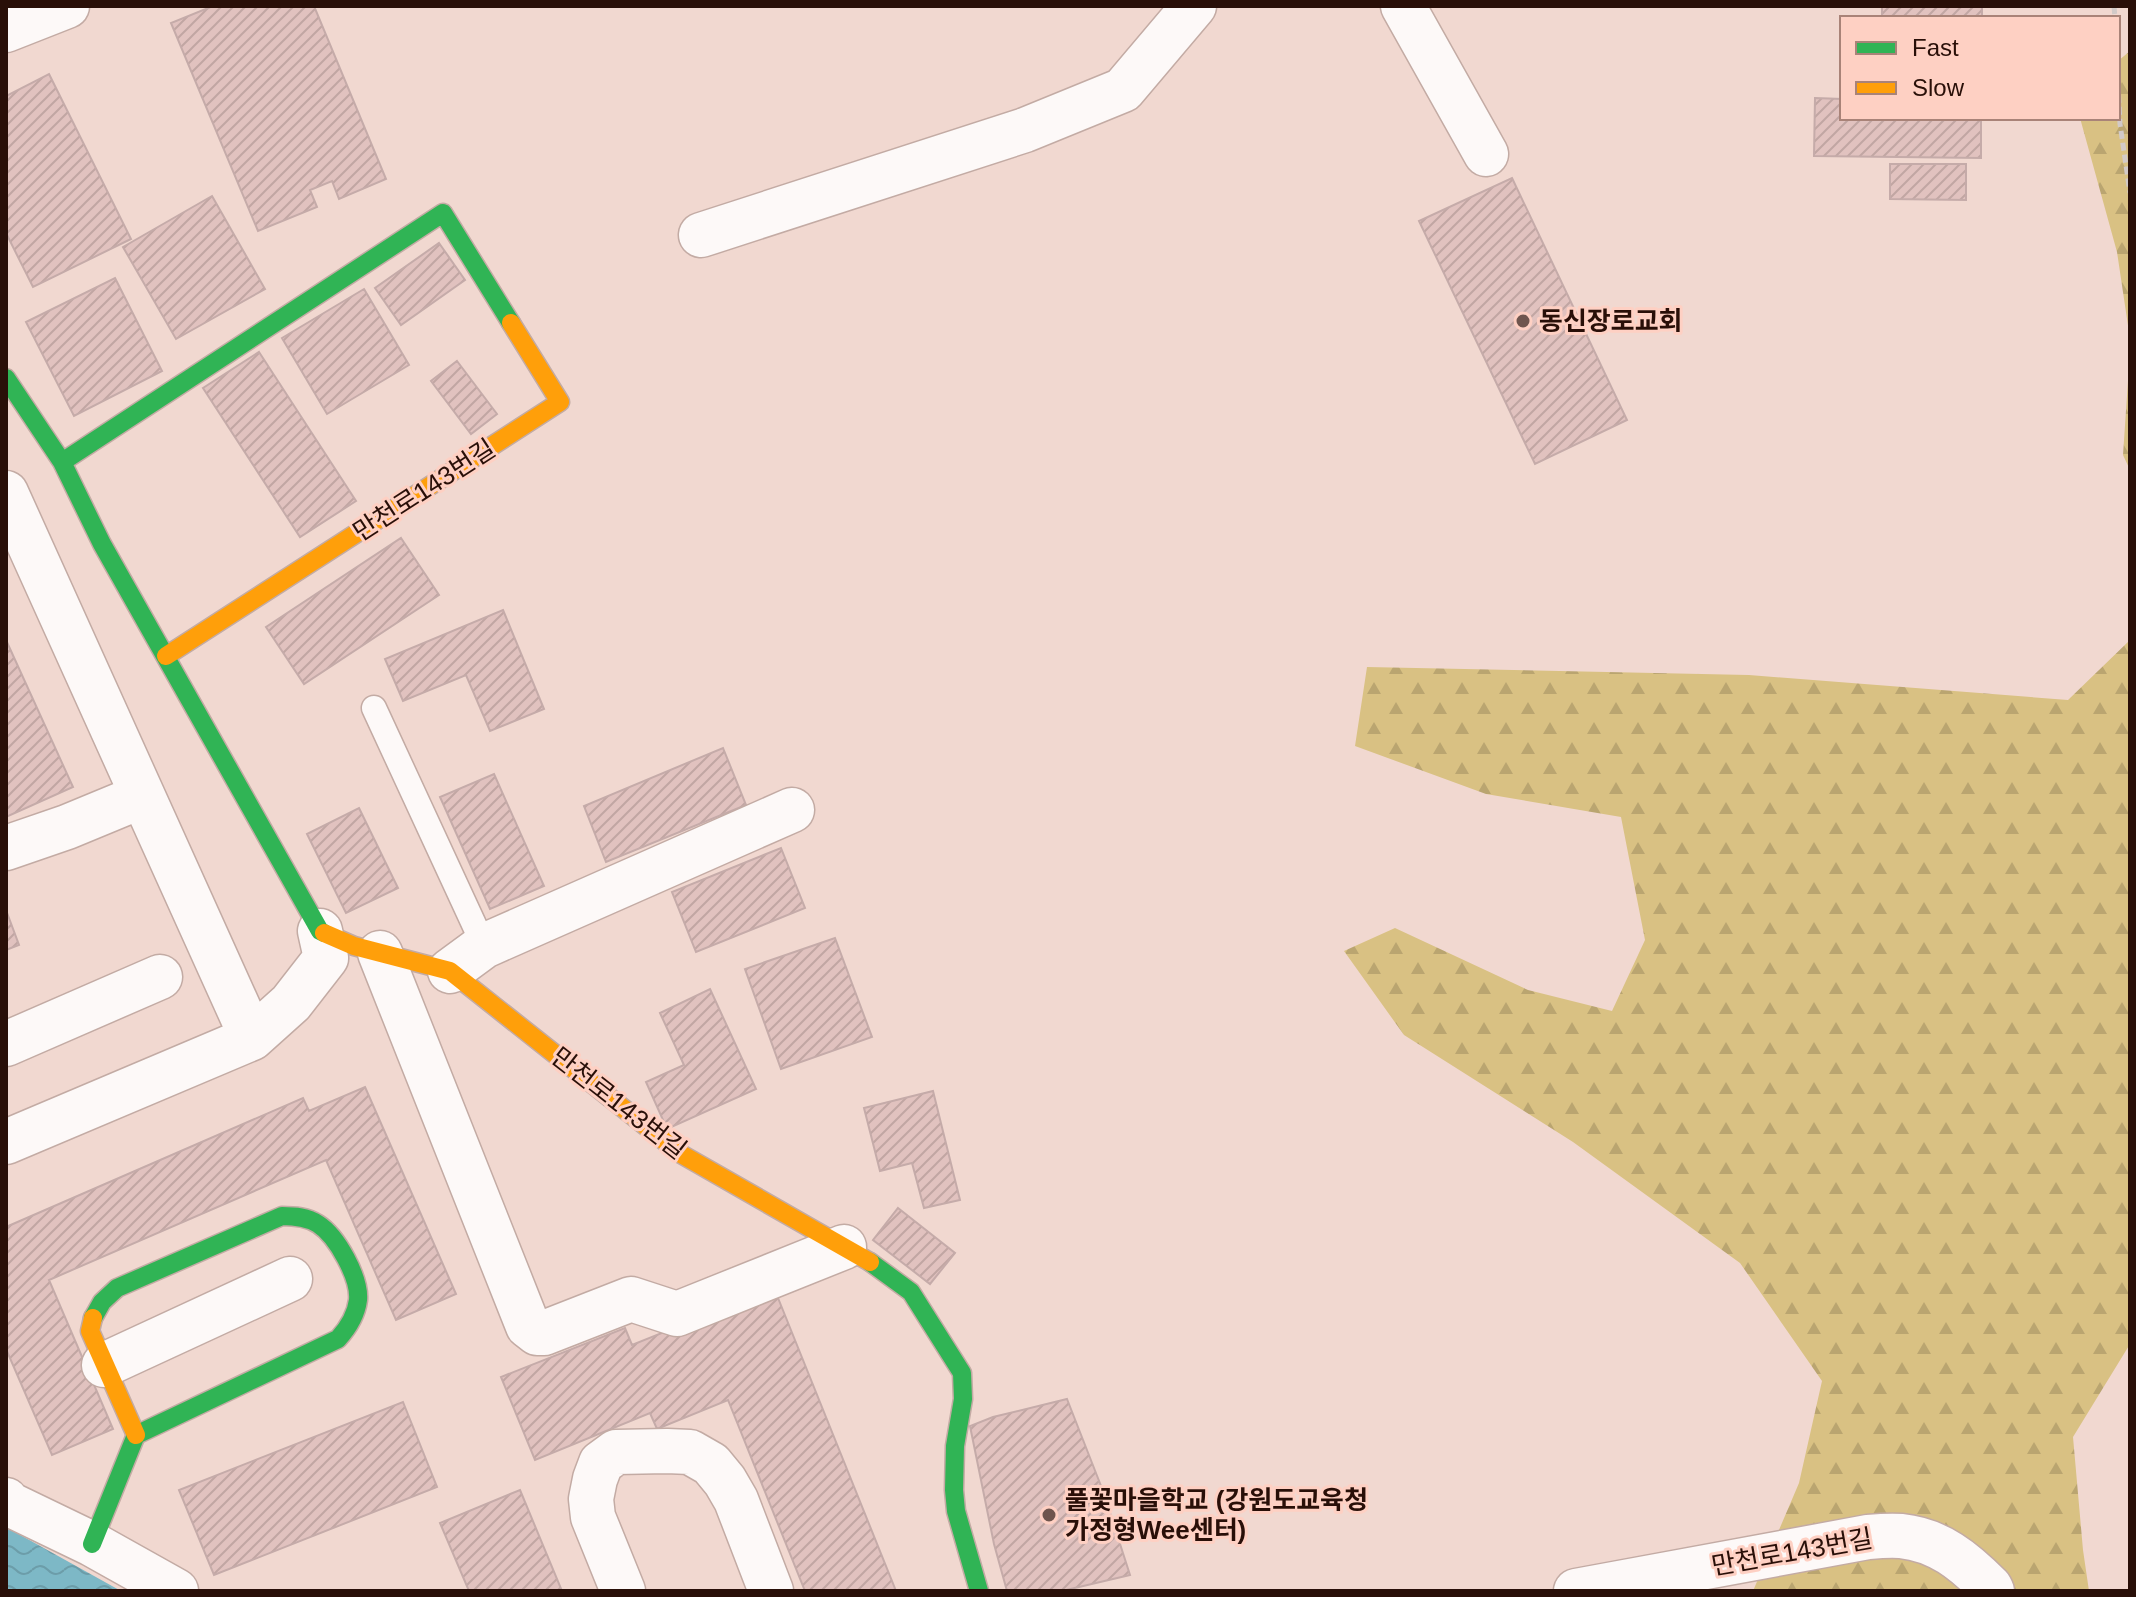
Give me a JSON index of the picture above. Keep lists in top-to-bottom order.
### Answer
{
  "streets": {
    "street": ["만천로143번길"]
  },
  "places": ["동신장로교회", "풀꽃마을학교 (강원도교육청 가정형Wee센터)"],
  "legend": ["Fast", "Slow"]
}
